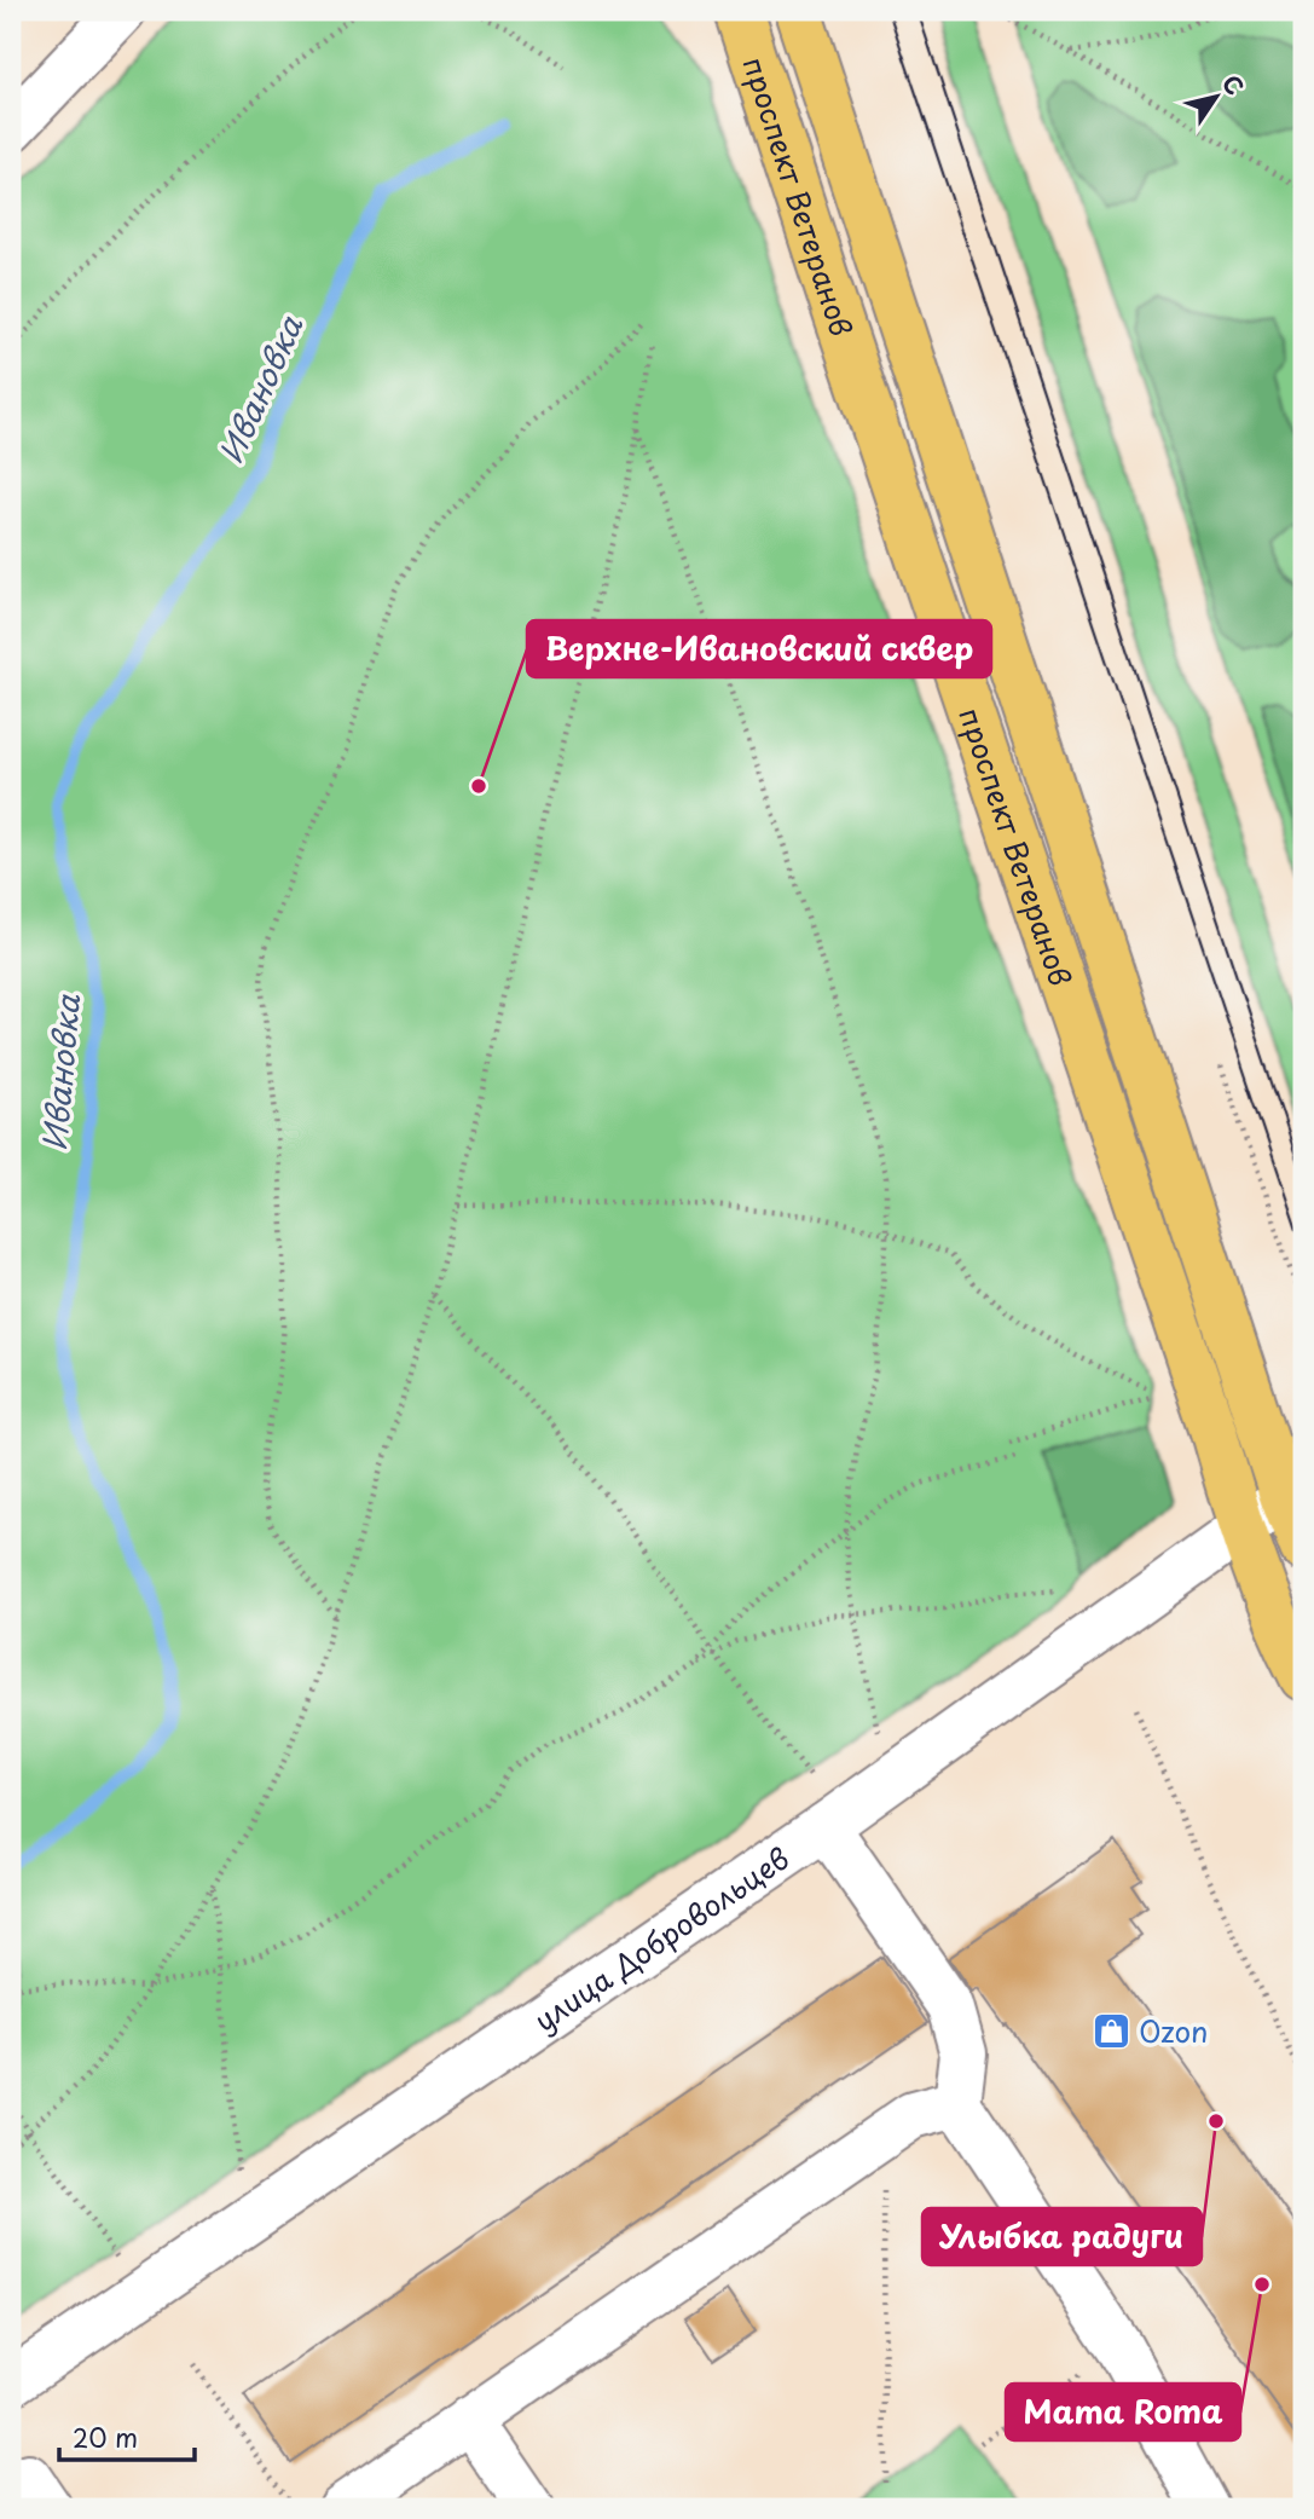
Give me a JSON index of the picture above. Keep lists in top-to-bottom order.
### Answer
{
  "streets": {
    "main road": ["проспект Ветеранов"],
    "street": ["улица Добровольцев"]
  },
  "crossings": [
    ["проспект Ветеранов", "улица Добровольцев"]
  ],
  "water": ["Ивановка"],
  "places": {
    "other": ["Верхне-Ивановский сквер", "Улыбка радуги", "Mama Roma"],
    "shop": ["Ozon"]
  },
  "scale_bar": "20 m",
  "north": "top right"
}
